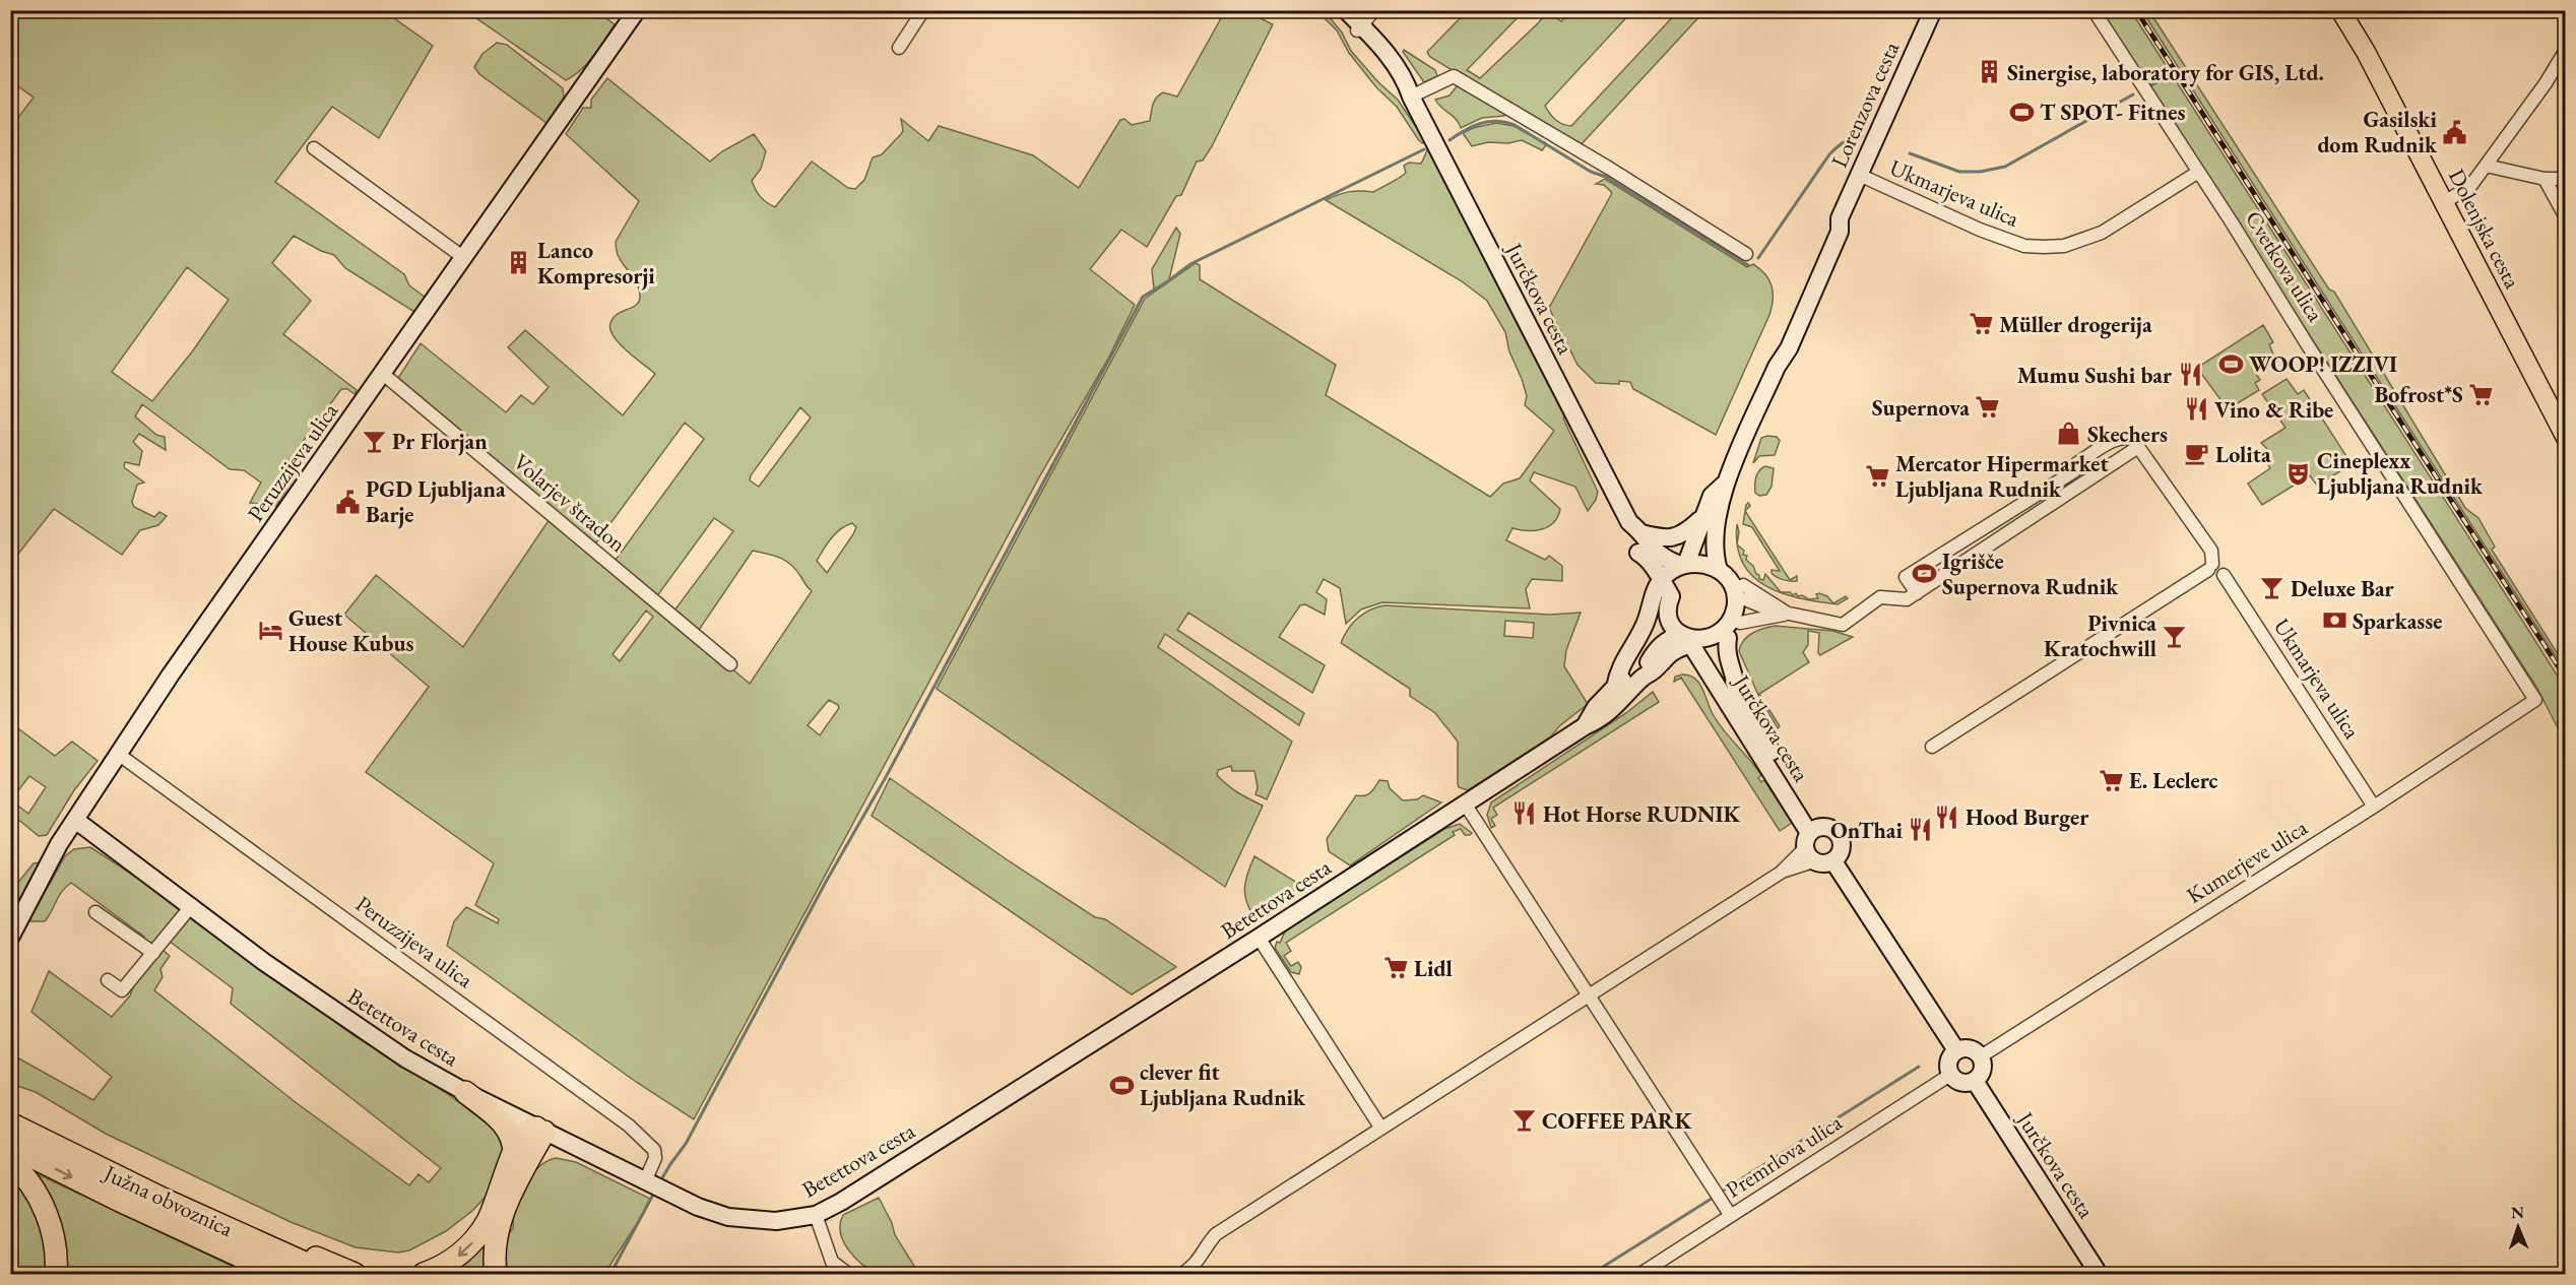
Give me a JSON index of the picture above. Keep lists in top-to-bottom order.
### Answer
{
  "streets": {
    "highway": ["Južna obvoznica"],
    "main road": ["Dolenjska cesta"],
    "street": [
      "Lorenzova cesta",
      "Ukmarjeva ulica",
      "Cvetkova ulica",
      "Jurčkova cesta",
      "Peruzzijeva ulica",
      "Volarjev štradon",
      "Kumerjeve ulica",
      "Betettova cesta",
      "Premrlova ulica"
    ]
  },
  "crossings": [
    ["Lorenzova cesta", "Ukmarjeva ulica"],
    ["Lorenzova cesta", "Jurčkova cesta"],
    ["Ukmarjeva ulica", "Cvetkova ulica"],
    ["Ukmarjeva ulica", "Kumerjeve ulica"],
    ["Cvetkova ulica", "Kumerjeve ulica"],
    ["Jurčkova cesta", "Kumerjeve ulica"],
    ["Jurčkova cesta", "Betettova cesta"],
    ["Jurčkova cesta", "Premrlova ulica"],
    ["Peruzzijeva ulica", "Volarjev štradon"],
    ["Peruzzijeva ulica", "Betettova cesta"],
    ["Kumerjeve ulica", "Premrlova ulica"]
  ],
  "places": {
    "building": ["Sinergise, laboratory for GIS, Ltd.", "Lanco Kompresorji"],
    "sports": [
      "T SPOT- Fitnes",
      "WOOP! IZZIVI",
      "Igrišče Supernova Rudnik",
      "clever fit Ljubljana Rudnik"
    ],
    "public building": ["Gasilski dom Rudnik", "PGD Ljubljana Barje"],
    "supermarket": [
      "Müller drogerija",
      "Bofrost*S",
      "Supernova",
      "Mercator Hipermarket Ljubljana Rudnik",
      "E. Leclerc",
      "Lidl"
    ],
    "restaurant": [
      "Mumu Sushi bar",
      "Vino & Ribe",
      "Hot Horse RUDNIK",
      "Hood Burger",
      "OnThai"
    ],
    "shop": ["Skechers"],
    "bar": [
      "Pr Florjan",
      "Deluxe Bar",
      "Pivnica Kratochwill",
      "COFFEE PARK"
    ],
    "cafe": ["Lolita"],
    "theatre": ["Cineplexx Ljubljana Rudnik"],
    "bank": ["Sparkasse"],
    "hotel": ["Guest House Kubus"]
  },
  "north": "top"
}
